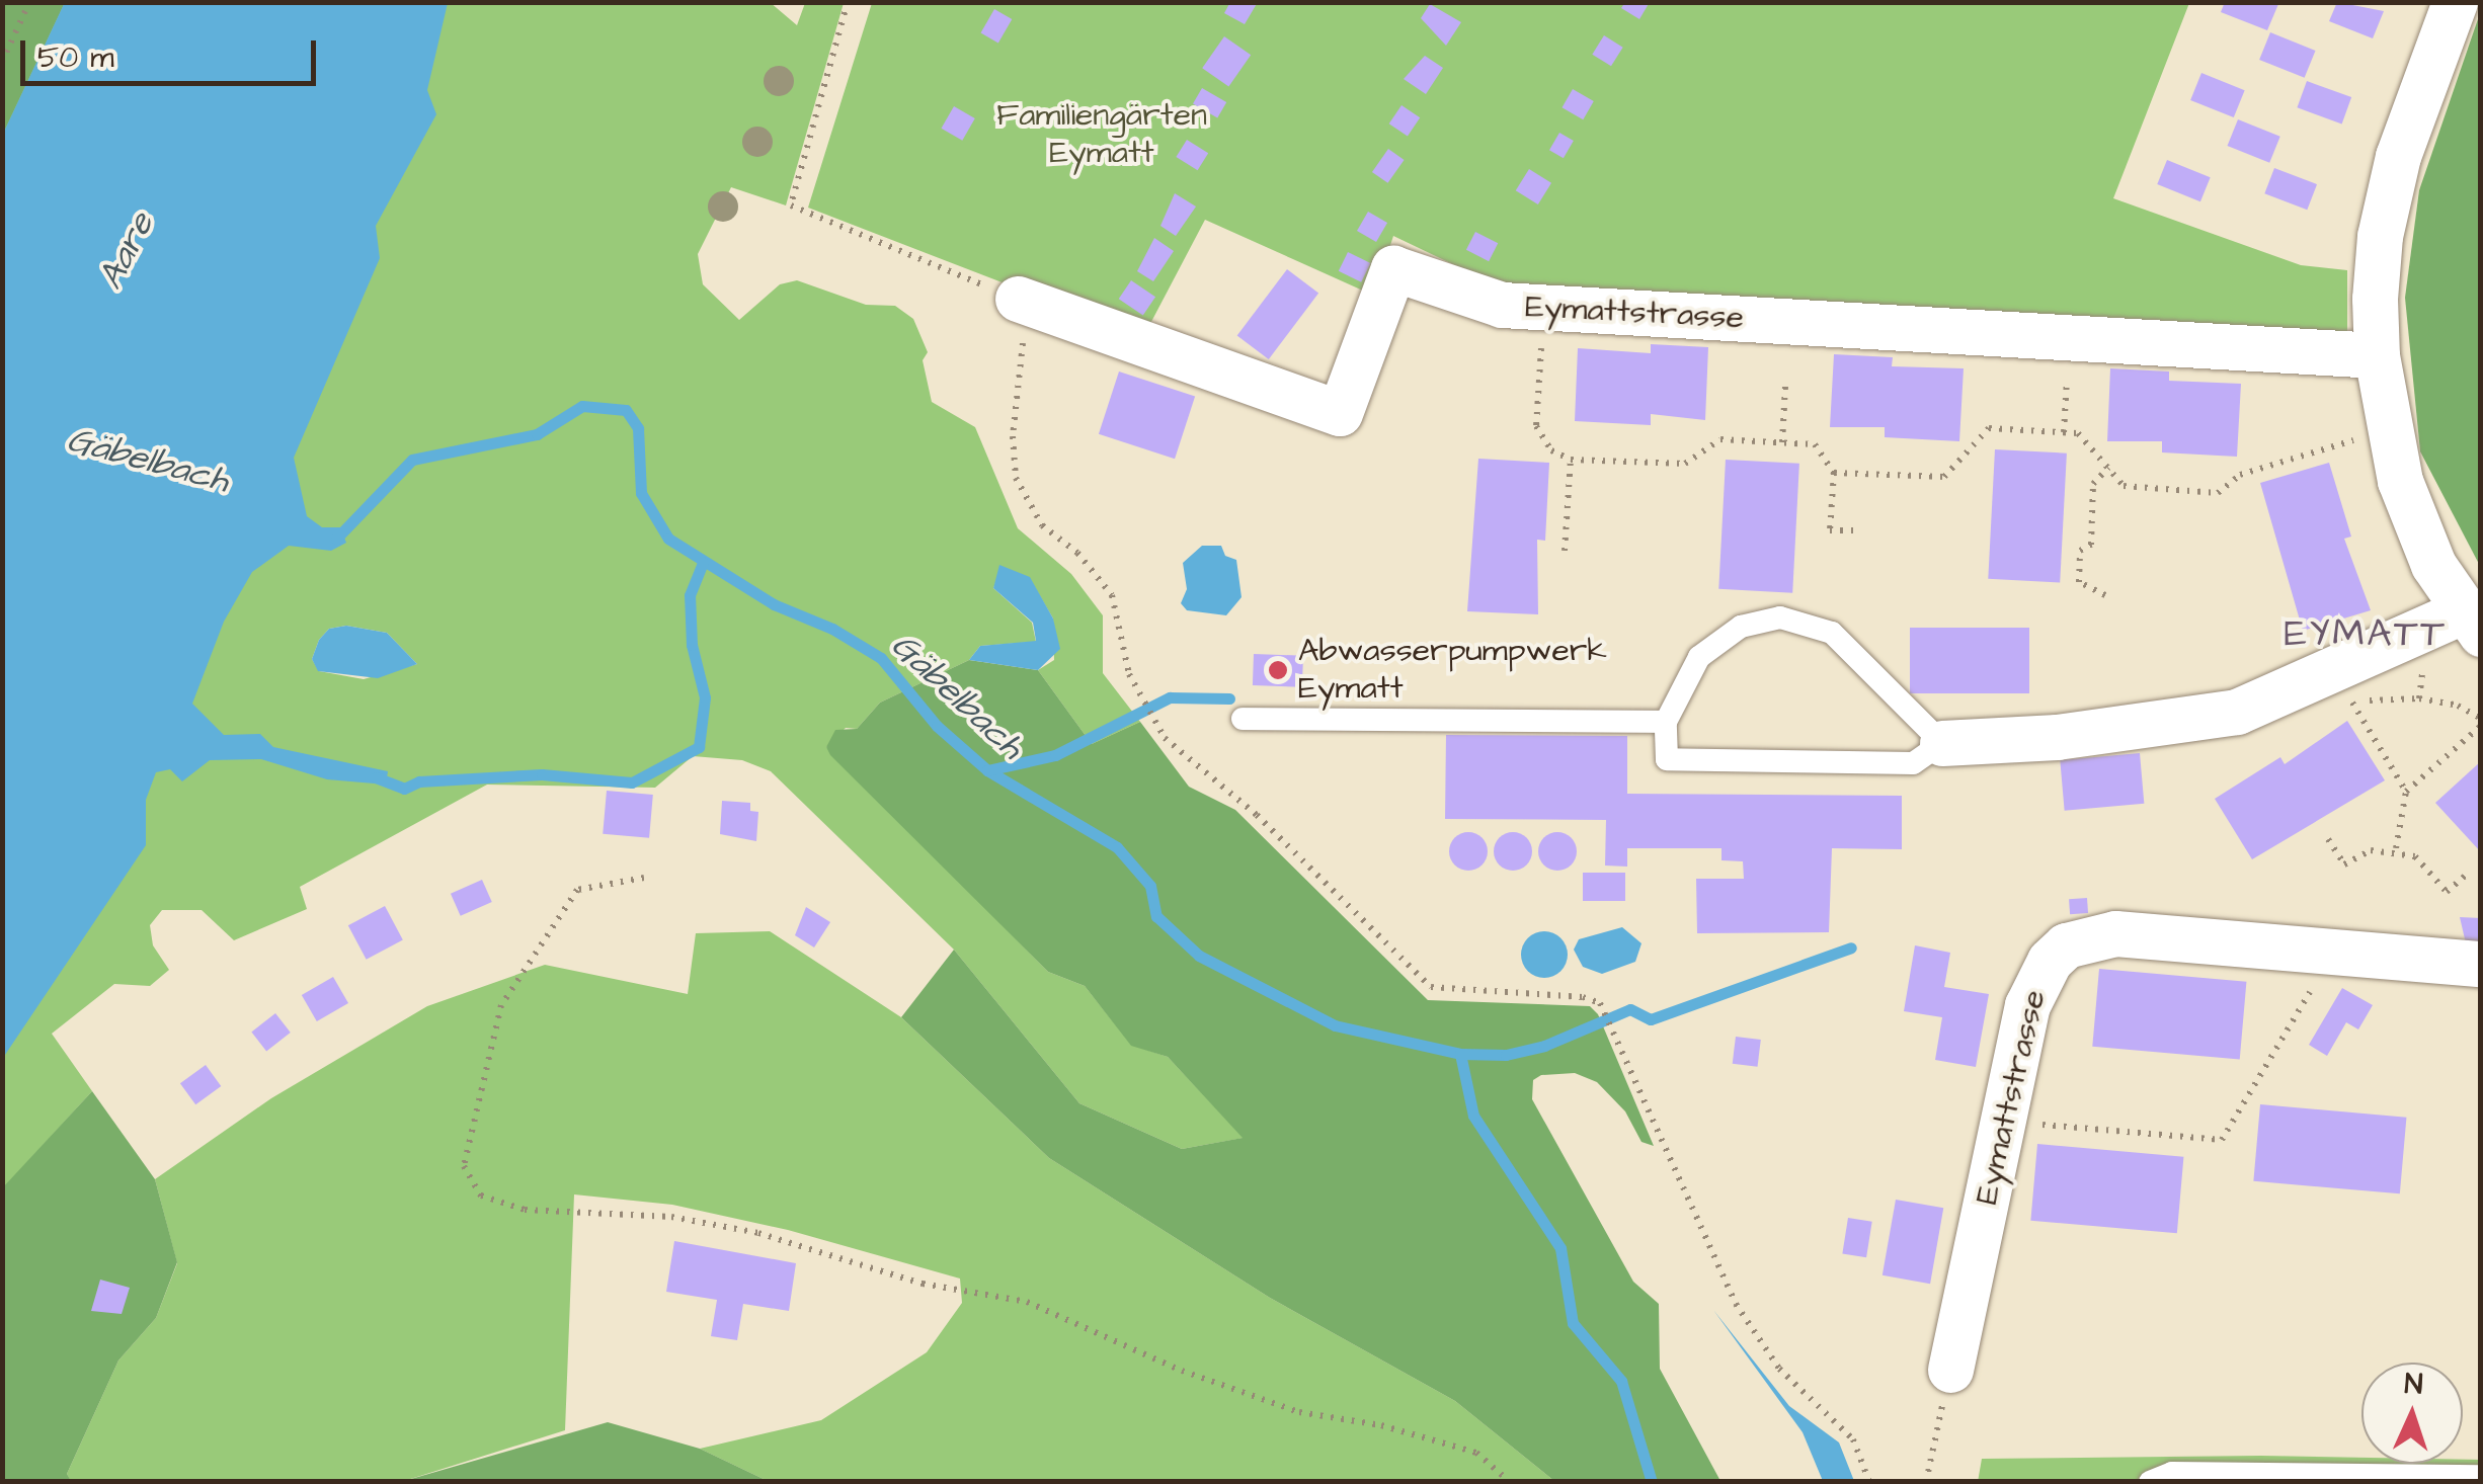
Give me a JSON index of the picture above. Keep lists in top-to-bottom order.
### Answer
{
  "streets": {
    "street": ["Eymattstrasse"]
  },
  "districts": ["EYMATT"],
  "water": ["Aare", "Gäbelbach"],
  "parks": ["Familiengärten Eymatt"],
  "places": ["Abwasserpumpwerk Eymatt"],
  "scale_bar": "50 m",
  "north": "top"
}
